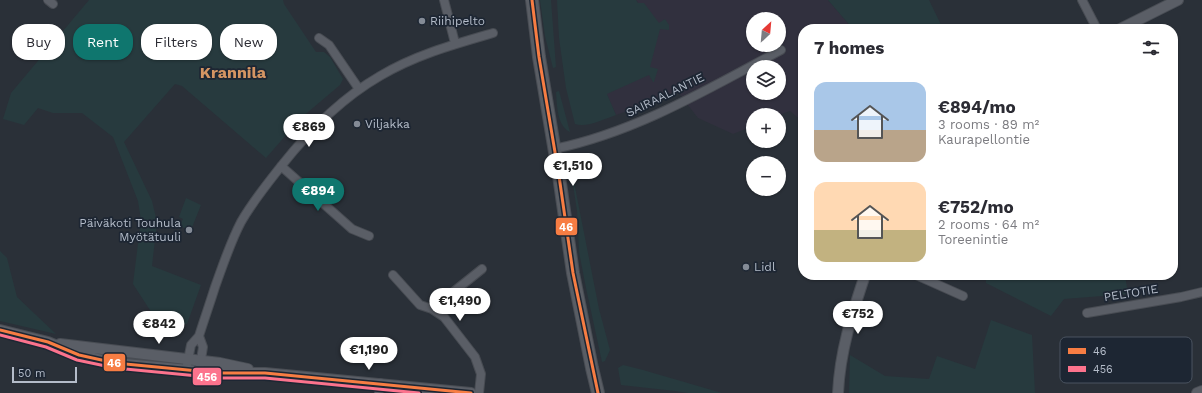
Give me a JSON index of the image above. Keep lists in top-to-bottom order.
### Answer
{
  "streets": {
    "street": ["SAIRAALANTIE", "PELTOTIE"]
  },
  "districts": ["Krannila"],
  "places": [
    "Riihipelto",
    "Viljakka",
    "Päiväkoti Touhula Myötätuuli",
    "Lidl"
  ],
  "lines": ["transit line 46", "transit line 456"],
  "legend": ["46", "456"],
  "scale_bar": "50 m",
  "north": "top right",
  "page": {
    "map_buttons": ["+", "−"],
    "chip": [
      "Buy",
      "Rent",
      "Filters",
      "New"
    ],
    "heading": "7 homes",
    "list": [
      {
        "name": "€894/mo",
        "note": "3 rooms · 89 m² · Kaurapellontie"
      },
      {
        "name": "€752/mo",
        "note": "2 rooms · 64 m² · Toreenintie"
      }
    ],
    "price": [
      "€869",
      "€1,510",
      "€894",
      "€1,490",
      "€752",
      "€842",
      "€1,190"
    ],
    "scale": "50 m"
  }
}
